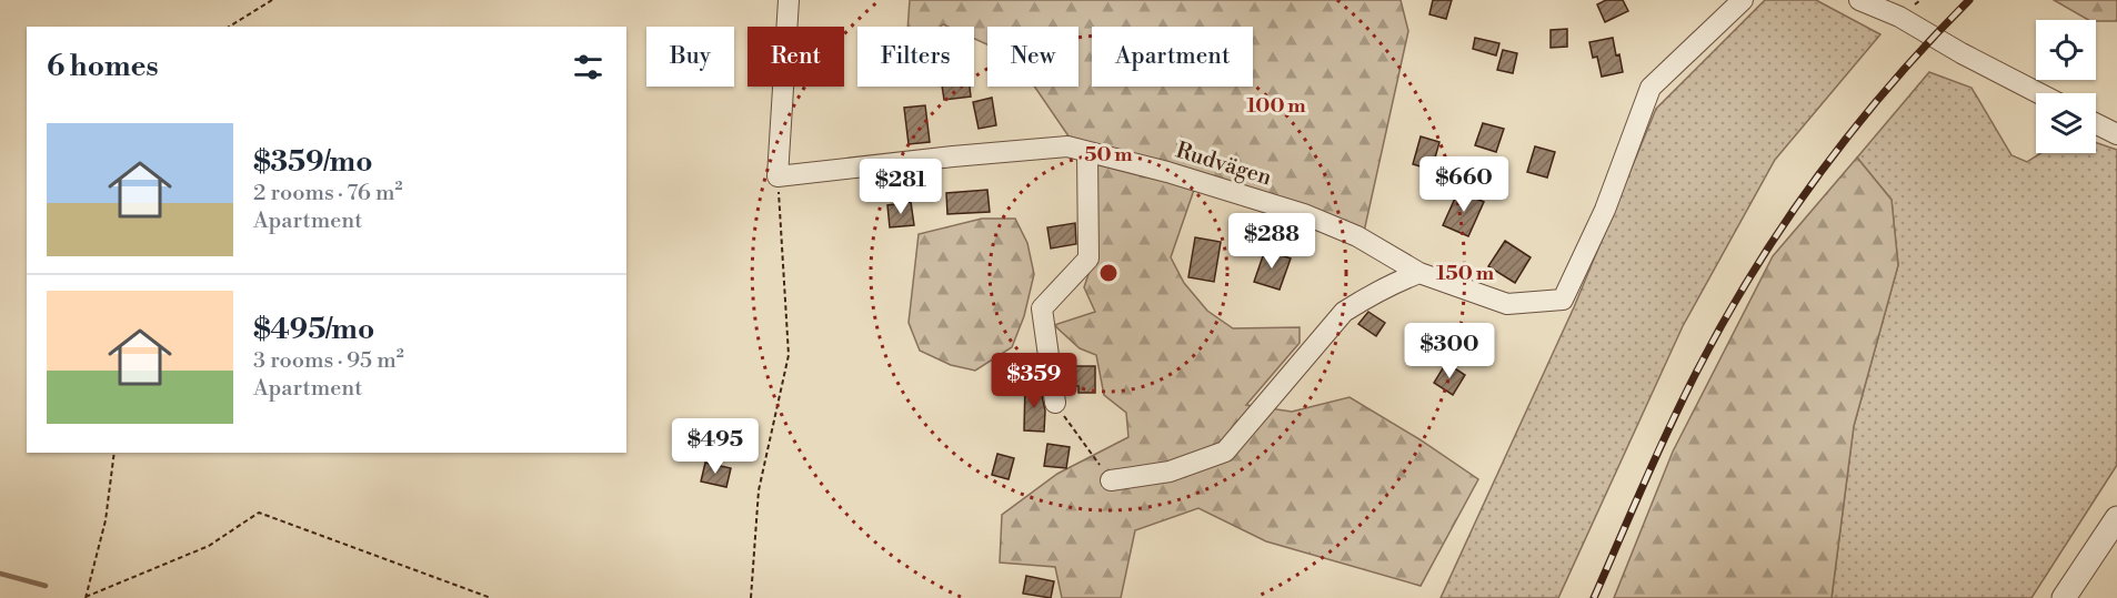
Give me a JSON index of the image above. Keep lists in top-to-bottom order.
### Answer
{
  "streets": {
    "street": ["Rudvägen"]
  },
  "page": {
    "chip": [
      "Buy",
      "Rent",
      "Filters",
      "New",
      "Apartment"
    ],
    "heading": "6 homes",
    "list": [
      {
        "name": "$359/mo",
        "note": "2 rooms · 76 m² · Apartment"
      },
      {
        "name": "$495/mo",
        "note": "3 rooms · 95 m² · Apartment"
      }
    ],
    "price": [
      "$660",
      "$281",
      "$288",
      "$300",
      "$359",
      "$495"
    ]
  },
  "rings": ["100 m", "50 m", "150 m"]
}
